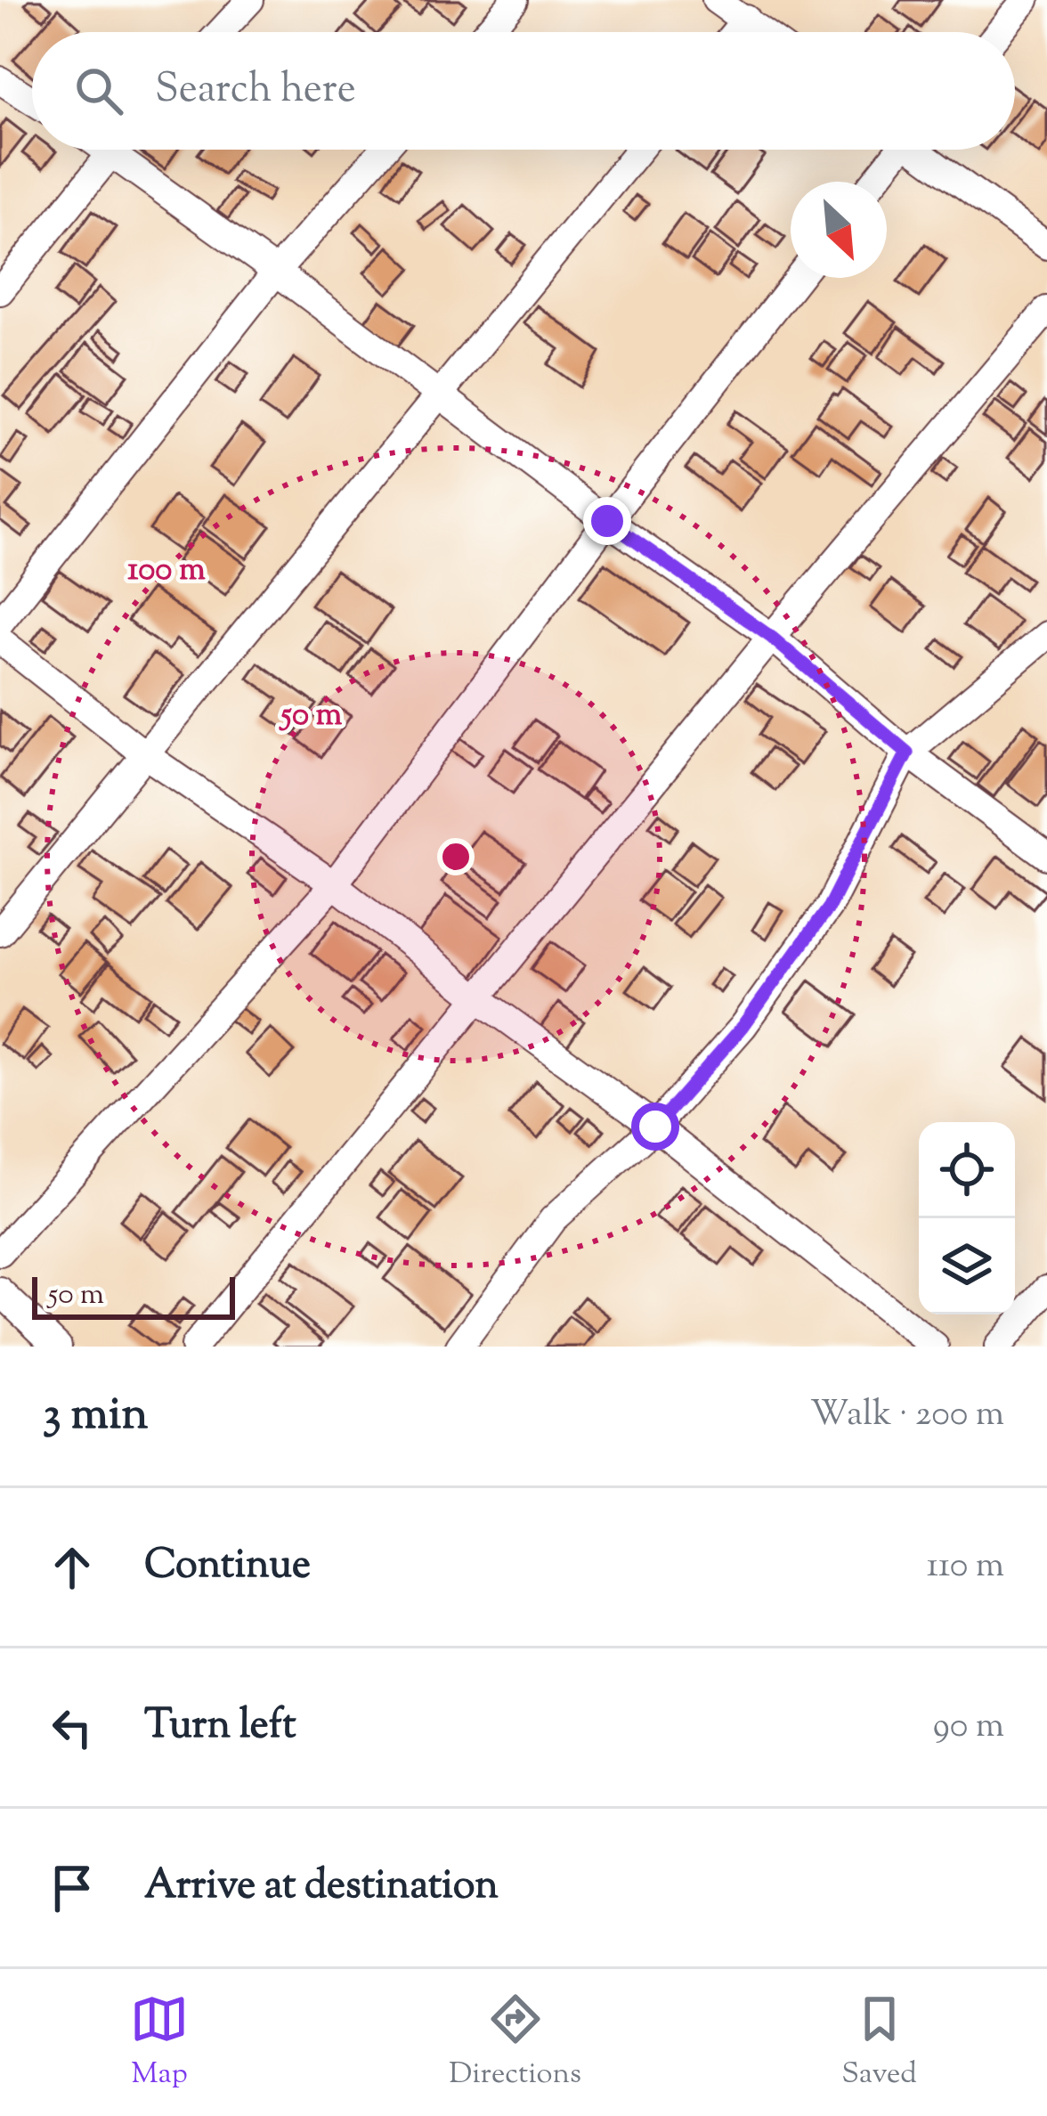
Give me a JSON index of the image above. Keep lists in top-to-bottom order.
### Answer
{
  "scale_bar": "50 m",
  "north": "bottom right",
  "page": {
    "search": "Search here",
    "scale": "50 m",
    "heading": ["3 min", "Walk · 200 m"],
    "list": [
      ["Continue", "110 m"],
      ["Turn left", "90 m"],
      "Arrive at destination"
    ],
    "nav": ["Map", "Directions", "Saved"]
  },
  "rings": ["100 m", "50 m"]
}
